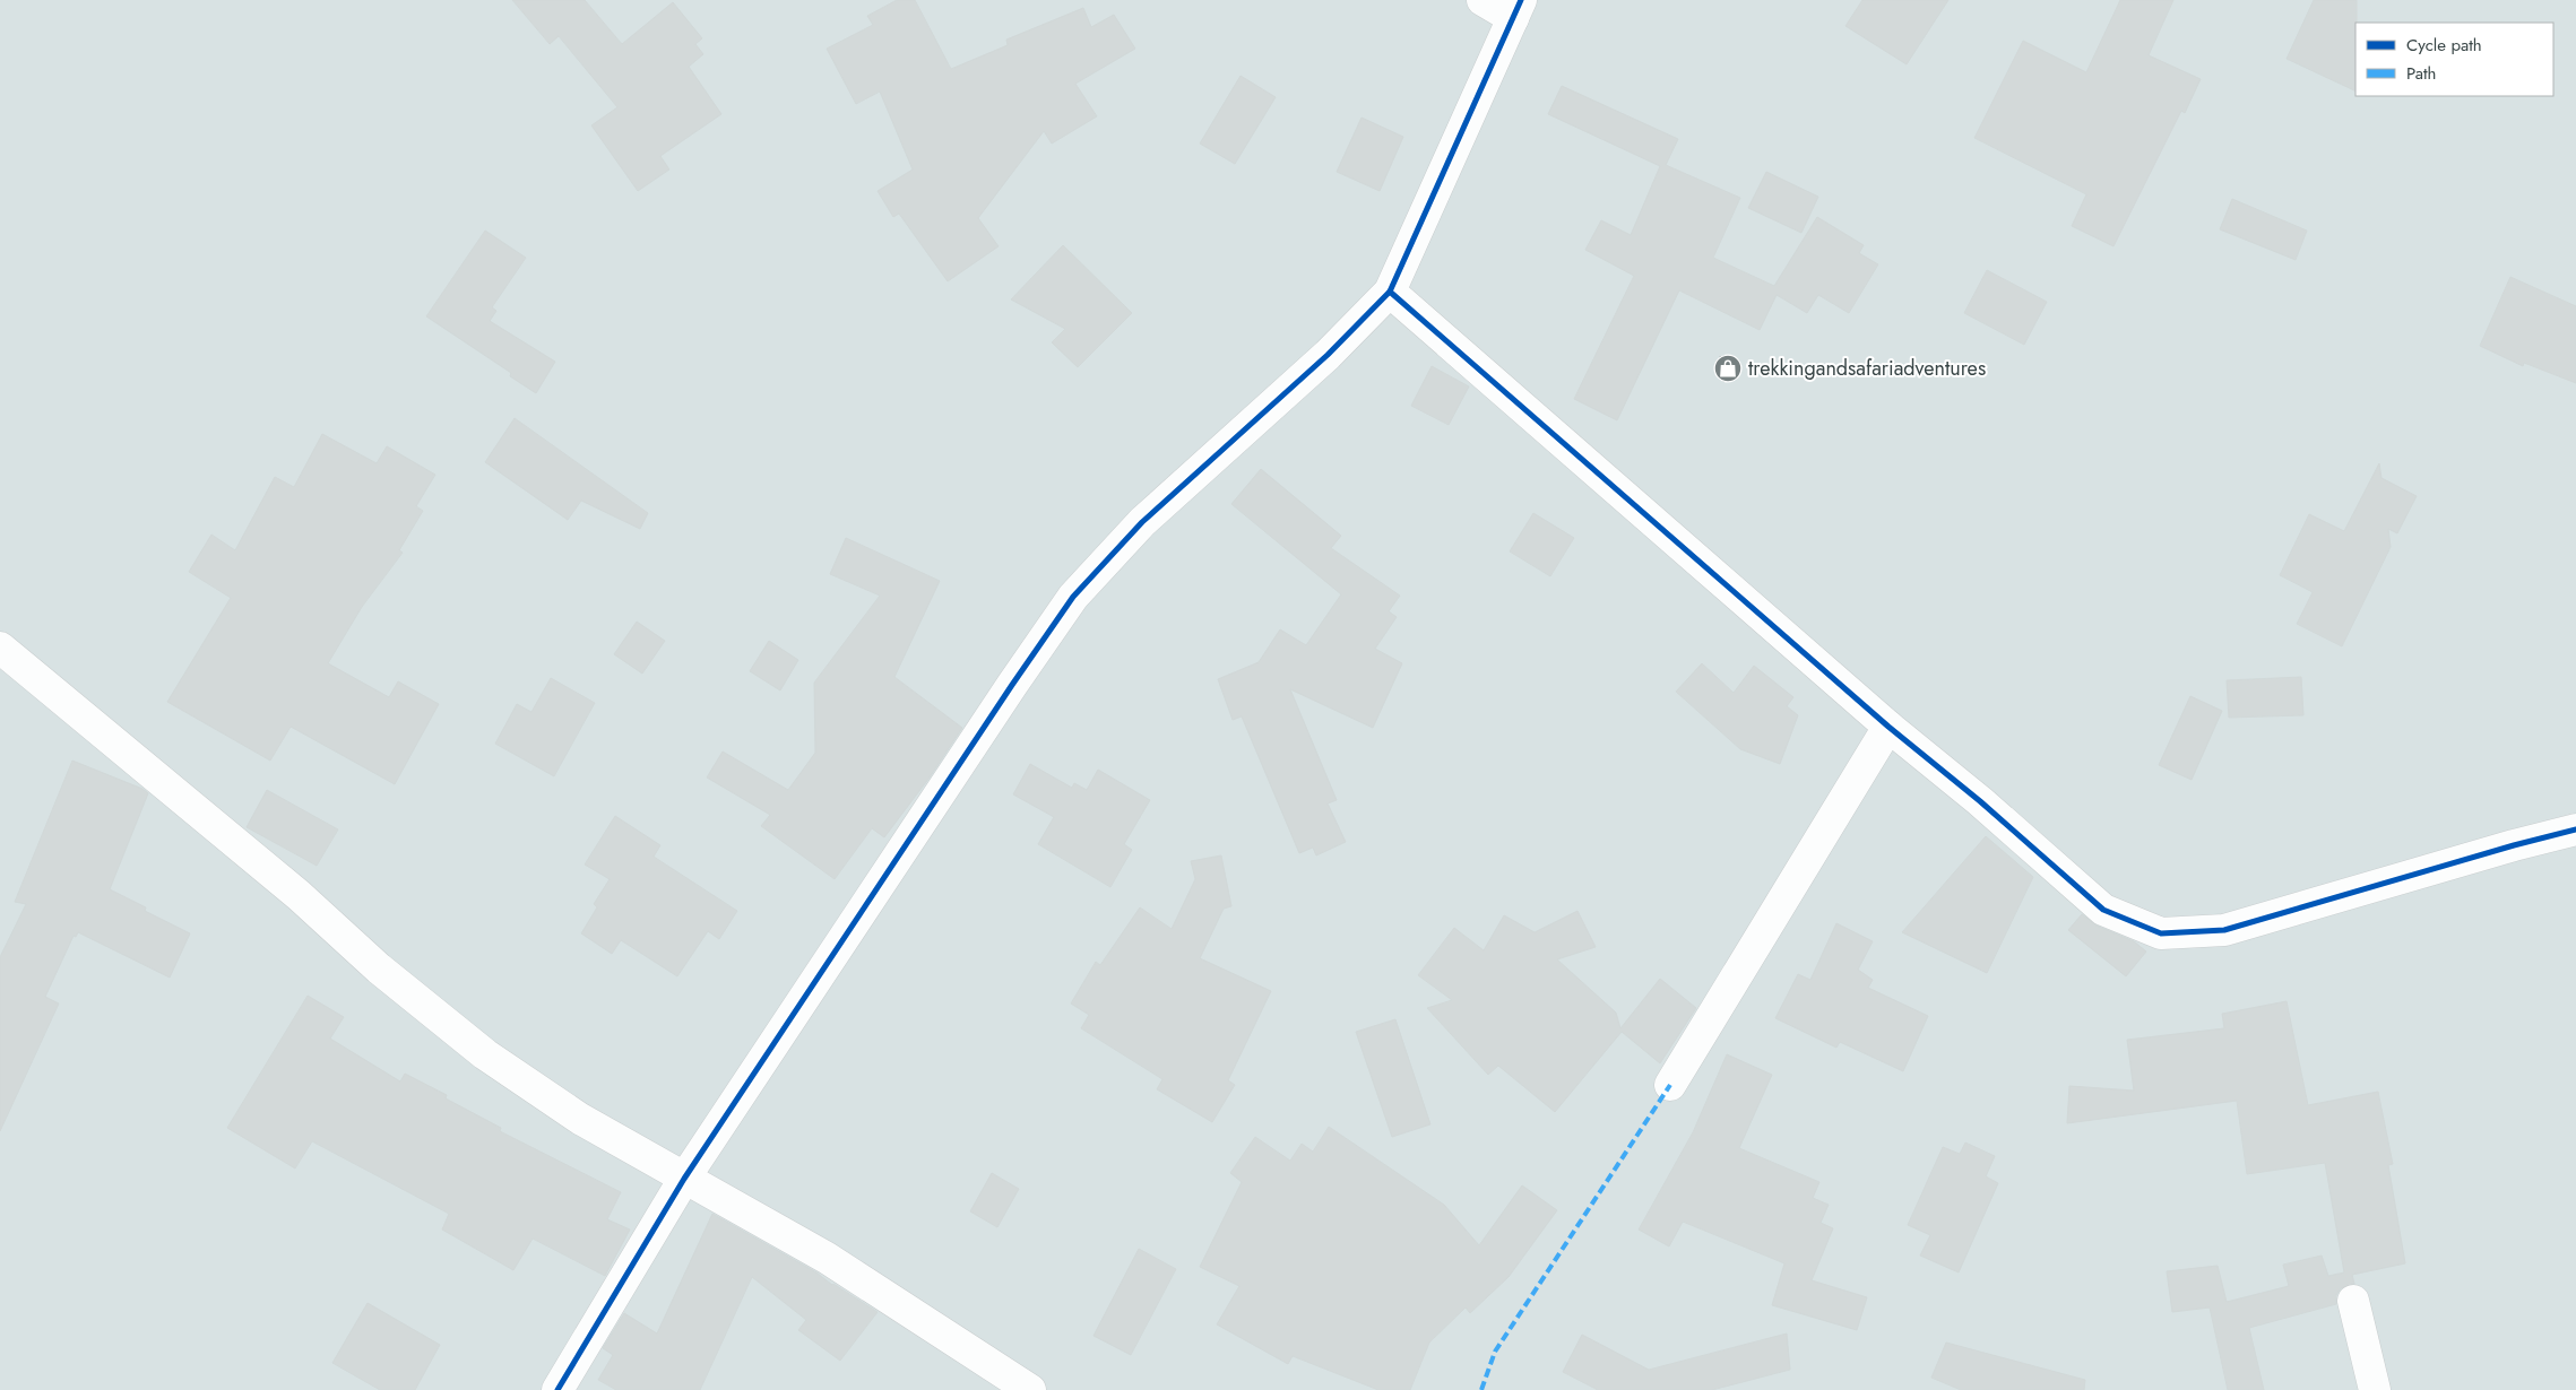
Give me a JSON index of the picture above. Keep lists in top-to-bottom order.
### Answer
{
  "places": {
    "shop": ["trekkingandsafariadventures"]
  },
  "legend": ["Cycle path", "Path"]
}
